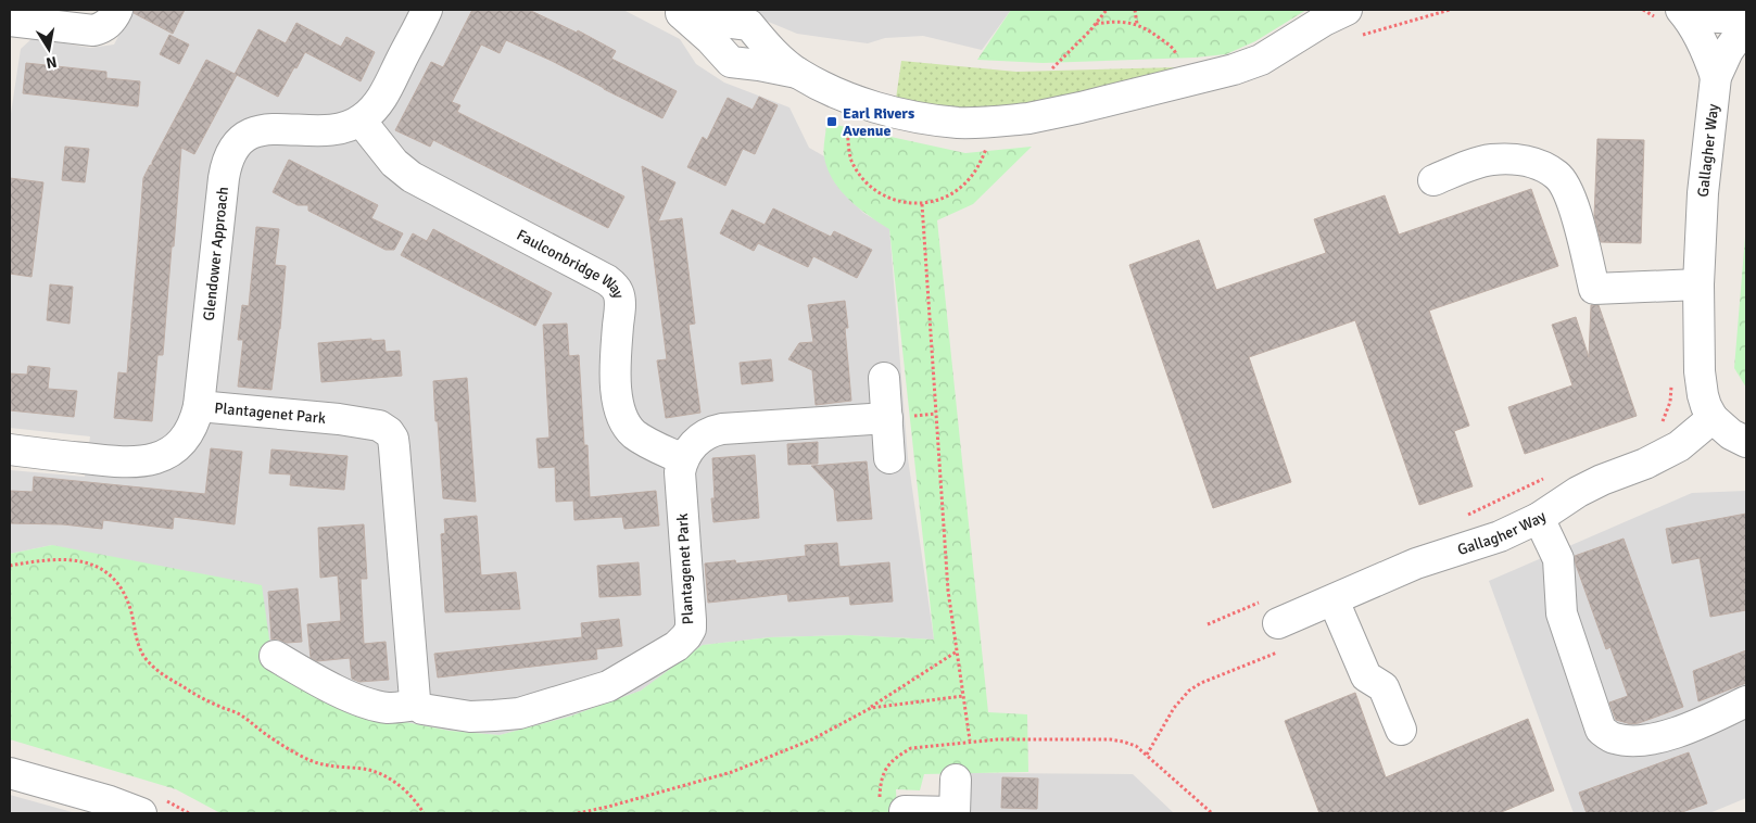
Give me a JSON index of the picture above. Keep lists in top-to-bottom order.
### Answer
{
  "streets": {
    "street": [
      "Gallagher Way",
      "Glendower Approach",
      "Faulconbridge Way",
      "Plantagenet Park"
    ]
  },
  "crossings": [
    ["Glendower Approach", "Faulconbridge Way"],
    ["Glendower Approach", "Plantagenet Park"],
    ["Faulconbridge Way", "Plantagenet Park"]
  ],
  "places": {
    "transit": ["Earl Rivers Avenue"]
  },
  "north": "bottom"
}
